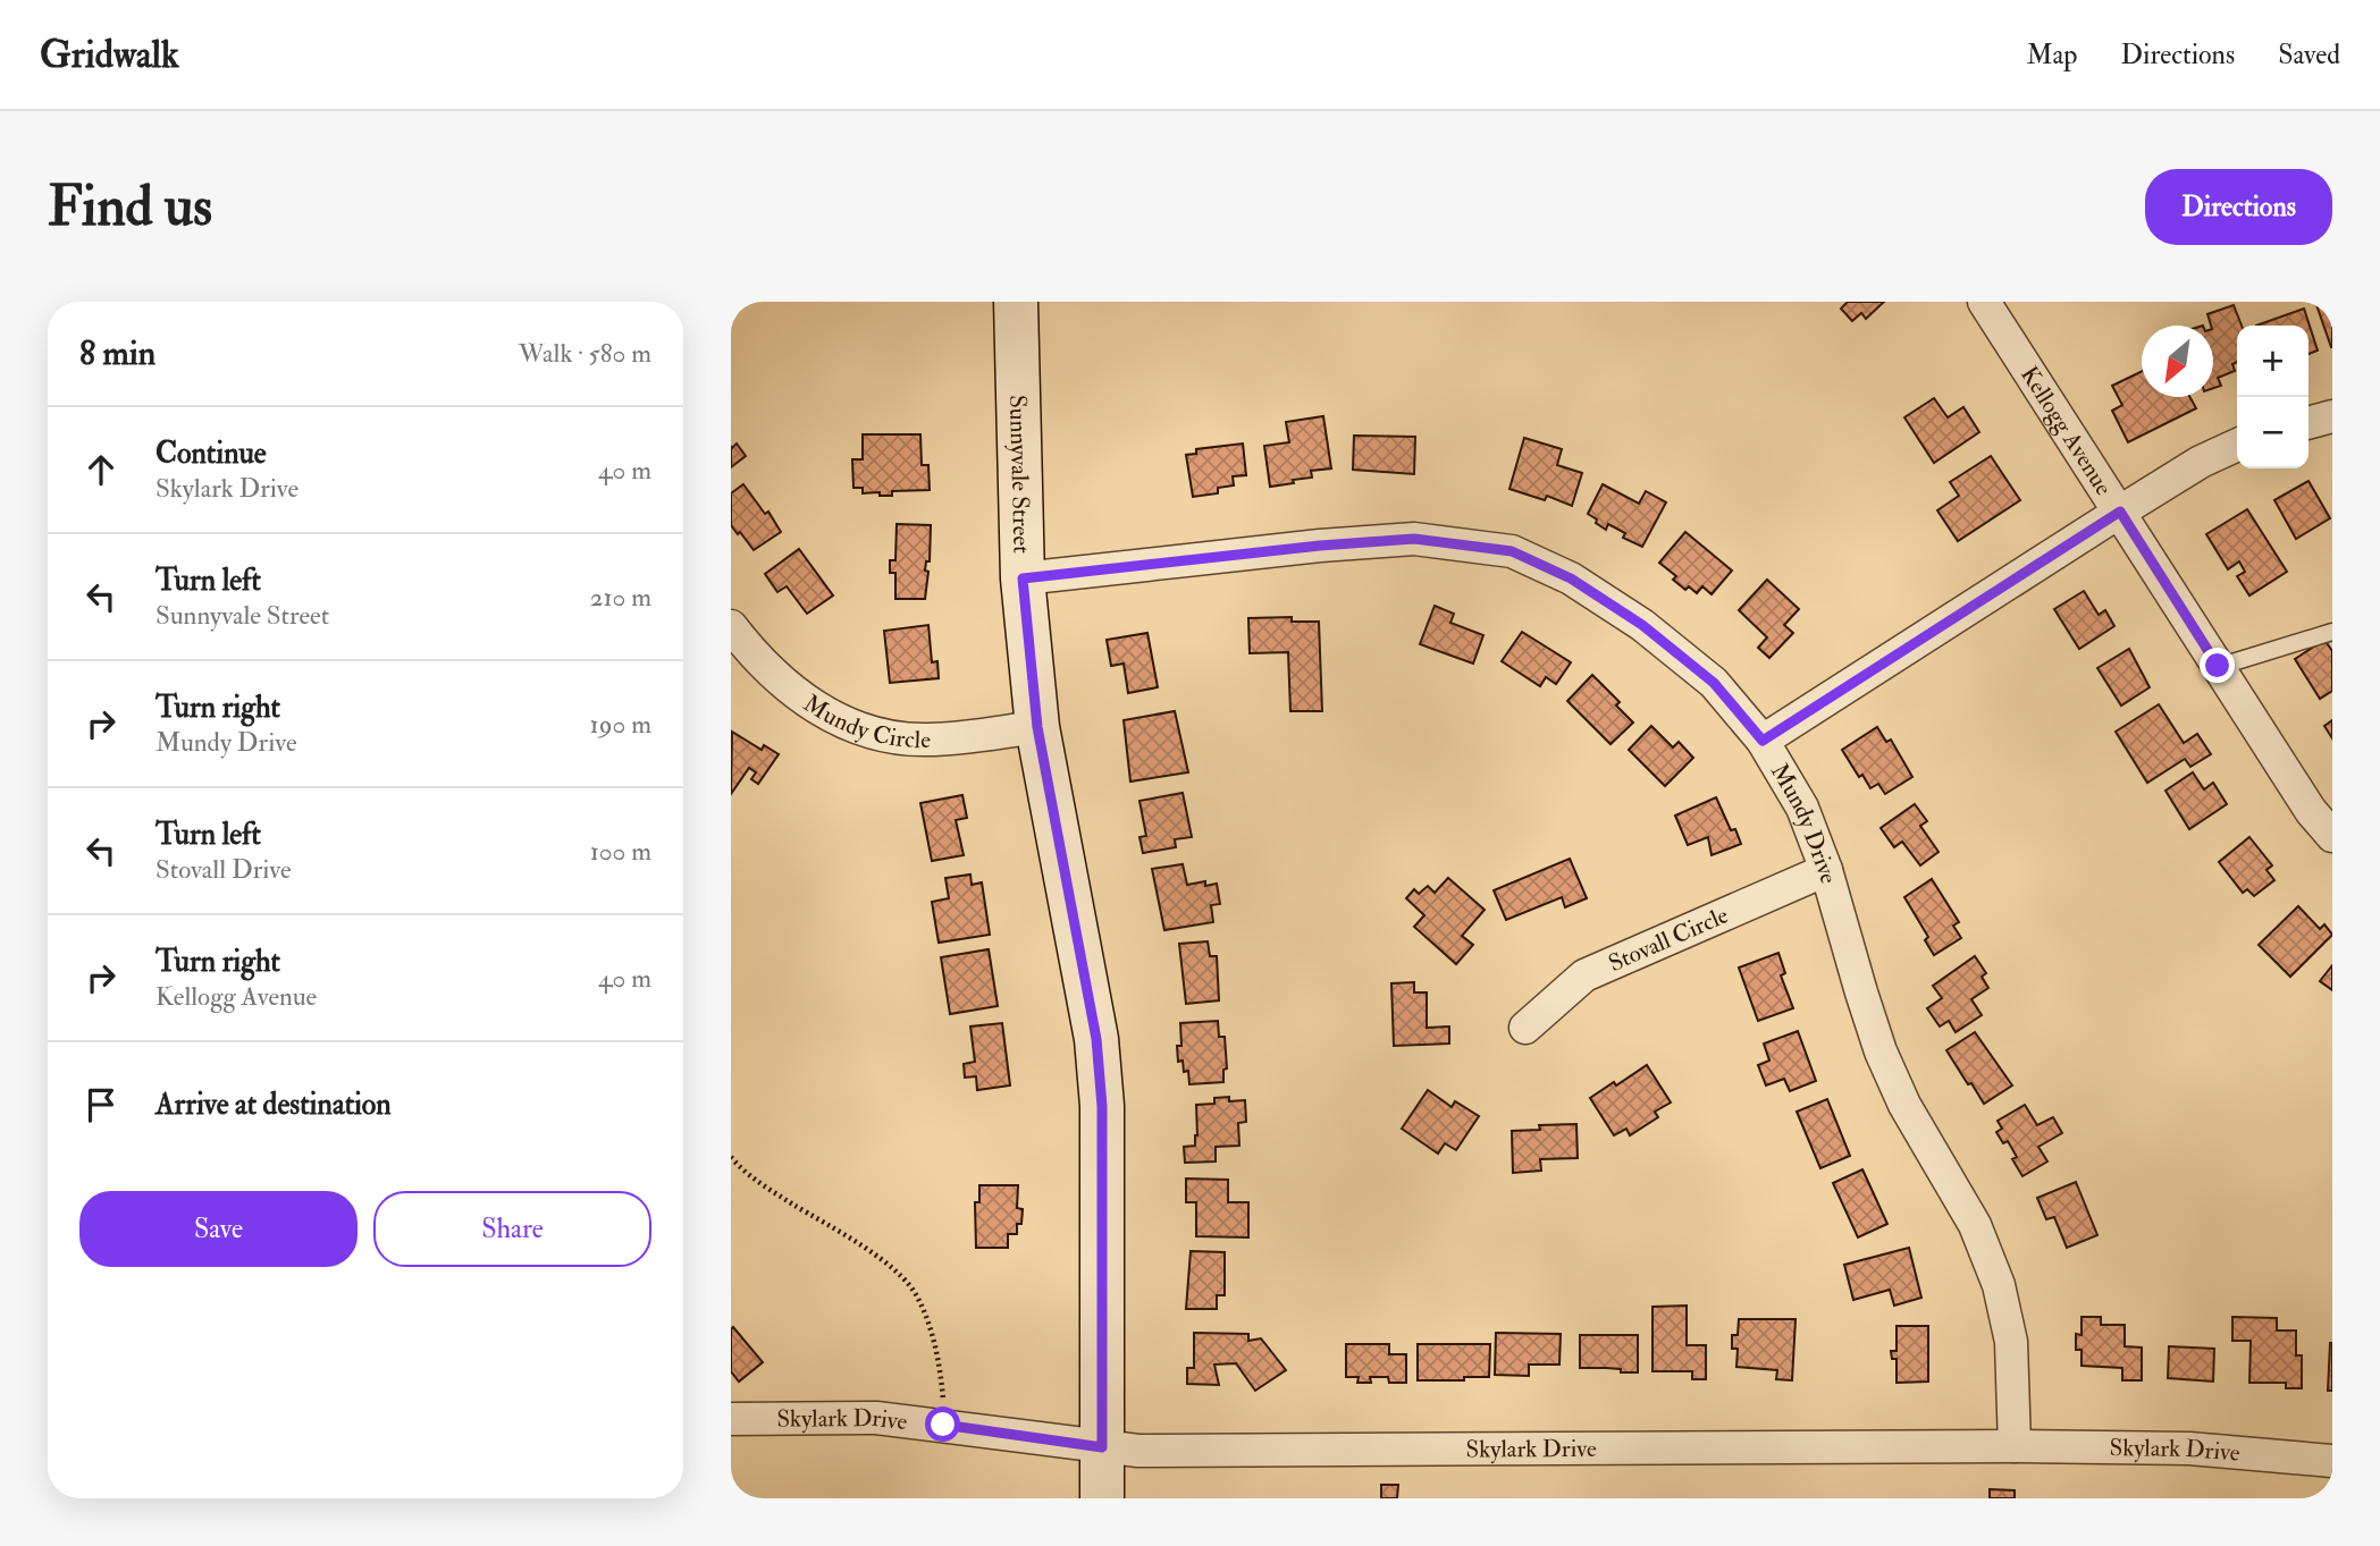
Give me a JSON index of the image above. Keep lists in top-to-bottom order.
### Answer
{
  "streets": {
    "street": [
      "Kellogg Avenue",
      "Sunnyvale Street",
      "Mundy Circle",
      "Mundy Drive",
      "Stovall Circle",
      "Skylark Drive"
    ]
  },
  "crossings": [
    ["Sunnyvale Street", "Mundy Circle"],
    ["Sunnyvale Street", "Mundy Drive"],
    ["Sunnyvale Street", "Skylark Drive"],
    ["Mundy Drive", "Stovall Circle"],
    ["Mundy Drive", "Skylark Drive"]
  ],
  "north": "bottom left",
  "page": {
    "header": "Gridwalk",
    "nav": ["Map", "Directions", "Saved"],
    "buttons": [
      "Directions",
      ["Save", "Share"]
    ],
    "title": "Find us",
    "heading": ["8 min", "Walk · 580 m"],
    "map_buttons": ["+", "−"],
    "list": [
      ["Continue", "Skylark Drive", "40 m"],
      ["Turn left", "Sunnyvale Street", "210 m"],
      ["Turn right", "Mundy Drive", "190 m"],
      ["Turn left", "Stovall Drive", "100 m"],
      ["Turn right", "Kellogg Avenue", "40 m"],
      "Arrive at destination"
    ]
  }
}
